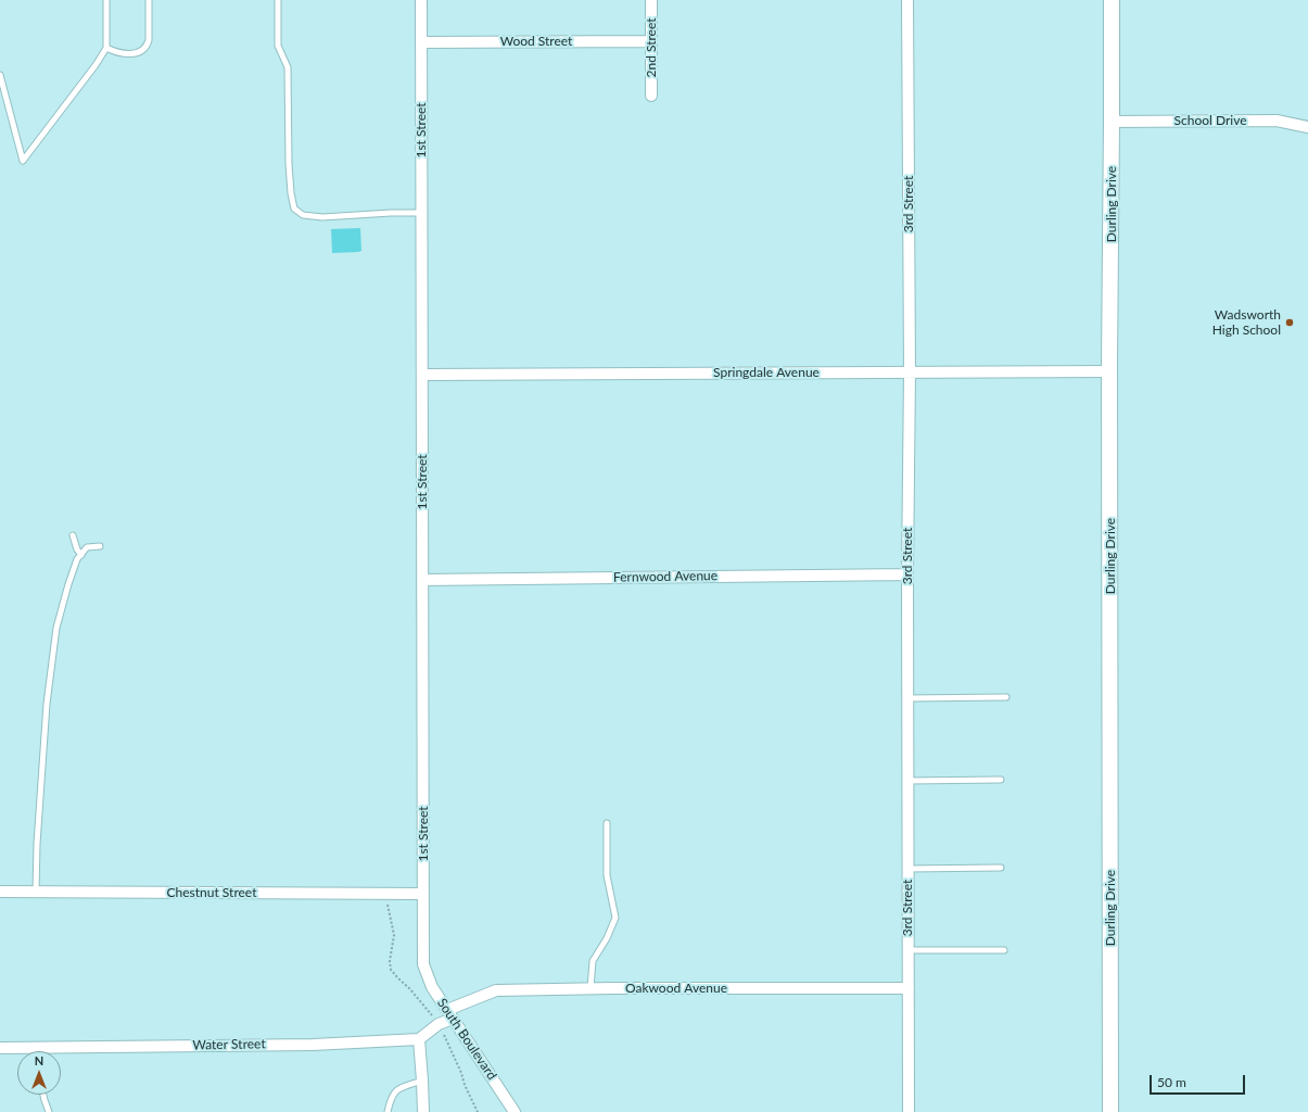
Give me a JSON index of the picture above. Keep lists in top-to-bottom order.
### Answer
{
  "streets": {
    "street": [
      "Wood Street",
      "2nd Street",
      "School Drive",
      "1st Street",
      "3rd Street",
      "Durling Drive",
      "Springdale Avenue",
      "Fernwood Avenue",
      "Chestnut Street",
      "Oakwood Avenue",
      "South Boulevard",
      "Water Street"
    ]
  },
  "crossings": [
    ["Wood Street", "2nd Street"],
    ["Wood Street", "1st Street"],
    ["School Drive", "Durling Drive"],
    ["1st Street", "Springdale Avenue"],
    ["1st Street", "Fernwood Avenue"],
    ["1st Street", "Chestnut Street"],
    ["1st Street", "South Boulevard"],
    ["3rd Street", "Springdale Avenue"],
    ["3rd Street", "Fernwood Avenue"],
    ["3rd Street", "Oakwood Avenue"],
    ["Durling Drive", "Springdale Avenue"],
    ["Oakwood Avenue", "South Boulevard"]
  ],
  "places": ["Wadsworth High School"],
  "scale_bar": "50 m",
  "north": "top"
}
